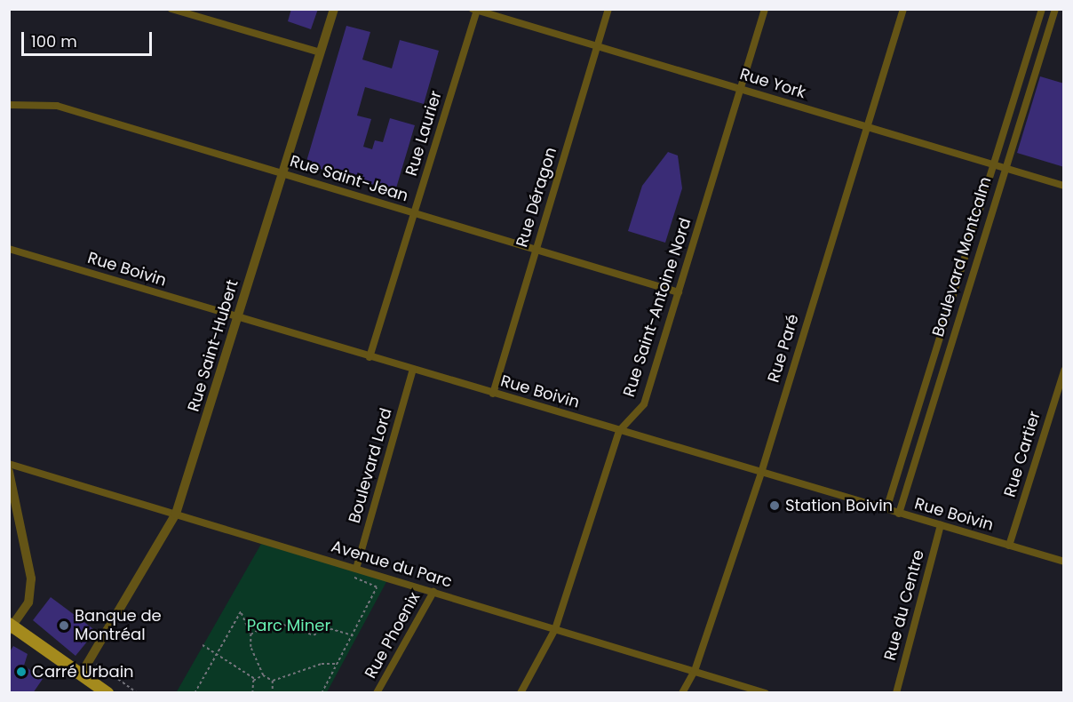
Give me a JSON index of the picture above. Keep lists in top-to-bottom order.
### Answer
{
  "streets": {
    "street": [
      "Rue York",
      "Rue Laurier",
      "Rue Saint-Jean",
      "Rue Déragon",
      "Boulevard Montcalm",
      "Rue Boivin",
      "Rue Saint-Antoine Nord",
      "Rue Saint-Hubert",
      "Rue Paré",
      "Rue Cartier",
      "Boulevard Lord",
      "Avenue du Parc",
      "Rue du Centre",
      "Rue Phoenix"
    ]
  },
  "crossings": [
    ["Rue York", "Rue Laurier"],
    ["Rue York", "Rue Déragon"],
    ["Rue York", "Boulevard Montcalm"],
    ["Rue York", "Rue Saint-Antoine Nord"],
    ["Rue York", "Rue Paré"],
    ["Rue Laurier", "Rue Saint-Jean"],
    ["Rue Laurier", "Rue Boivin"],
    ["Rue Saint-Jean", "Rue Déragon"],
    ["Rue Saint-Jean", "Rue Saint-Antoine Nord"],
    ["Rue Saint-Jean", "Rue Saint-Hubert"],
    ["Rue Déragon", "Rue Boivin"],
    ["Boulevard Montcalm", "Rue Boivin"],
    ["Rue Boivin", "Rue Saint-Antoine Nord"],
    ["Rue Boivin", "Rue Saint-Hubert"],
    ["Rue Boivin", "Rue Paré"],
    ["Rue Boivin", "Rue Cartier"],
    ["Rue Boivin", "Boulevard Lord"],
    ["Rue Boivin", "Rue du Centre"],
    ["Rue Saint-Antoine Nord", "Avenue du Parc"],
    ["Rue Saint-Hubert", "Avenue du Parc"],
    ["Rue Paré", "Avenue du Parc"],
    ["Boulevard Lord", "Avenue du Parc"],
    ["Avenue du Parc", "Rue Phoenix"]
  ],
  "parks": ["Parc Miner"],
  "places": ["Station Boivin", "Banque de Montréal", "Carré Urbain"],
  "scale_bar": "100 m"
}
